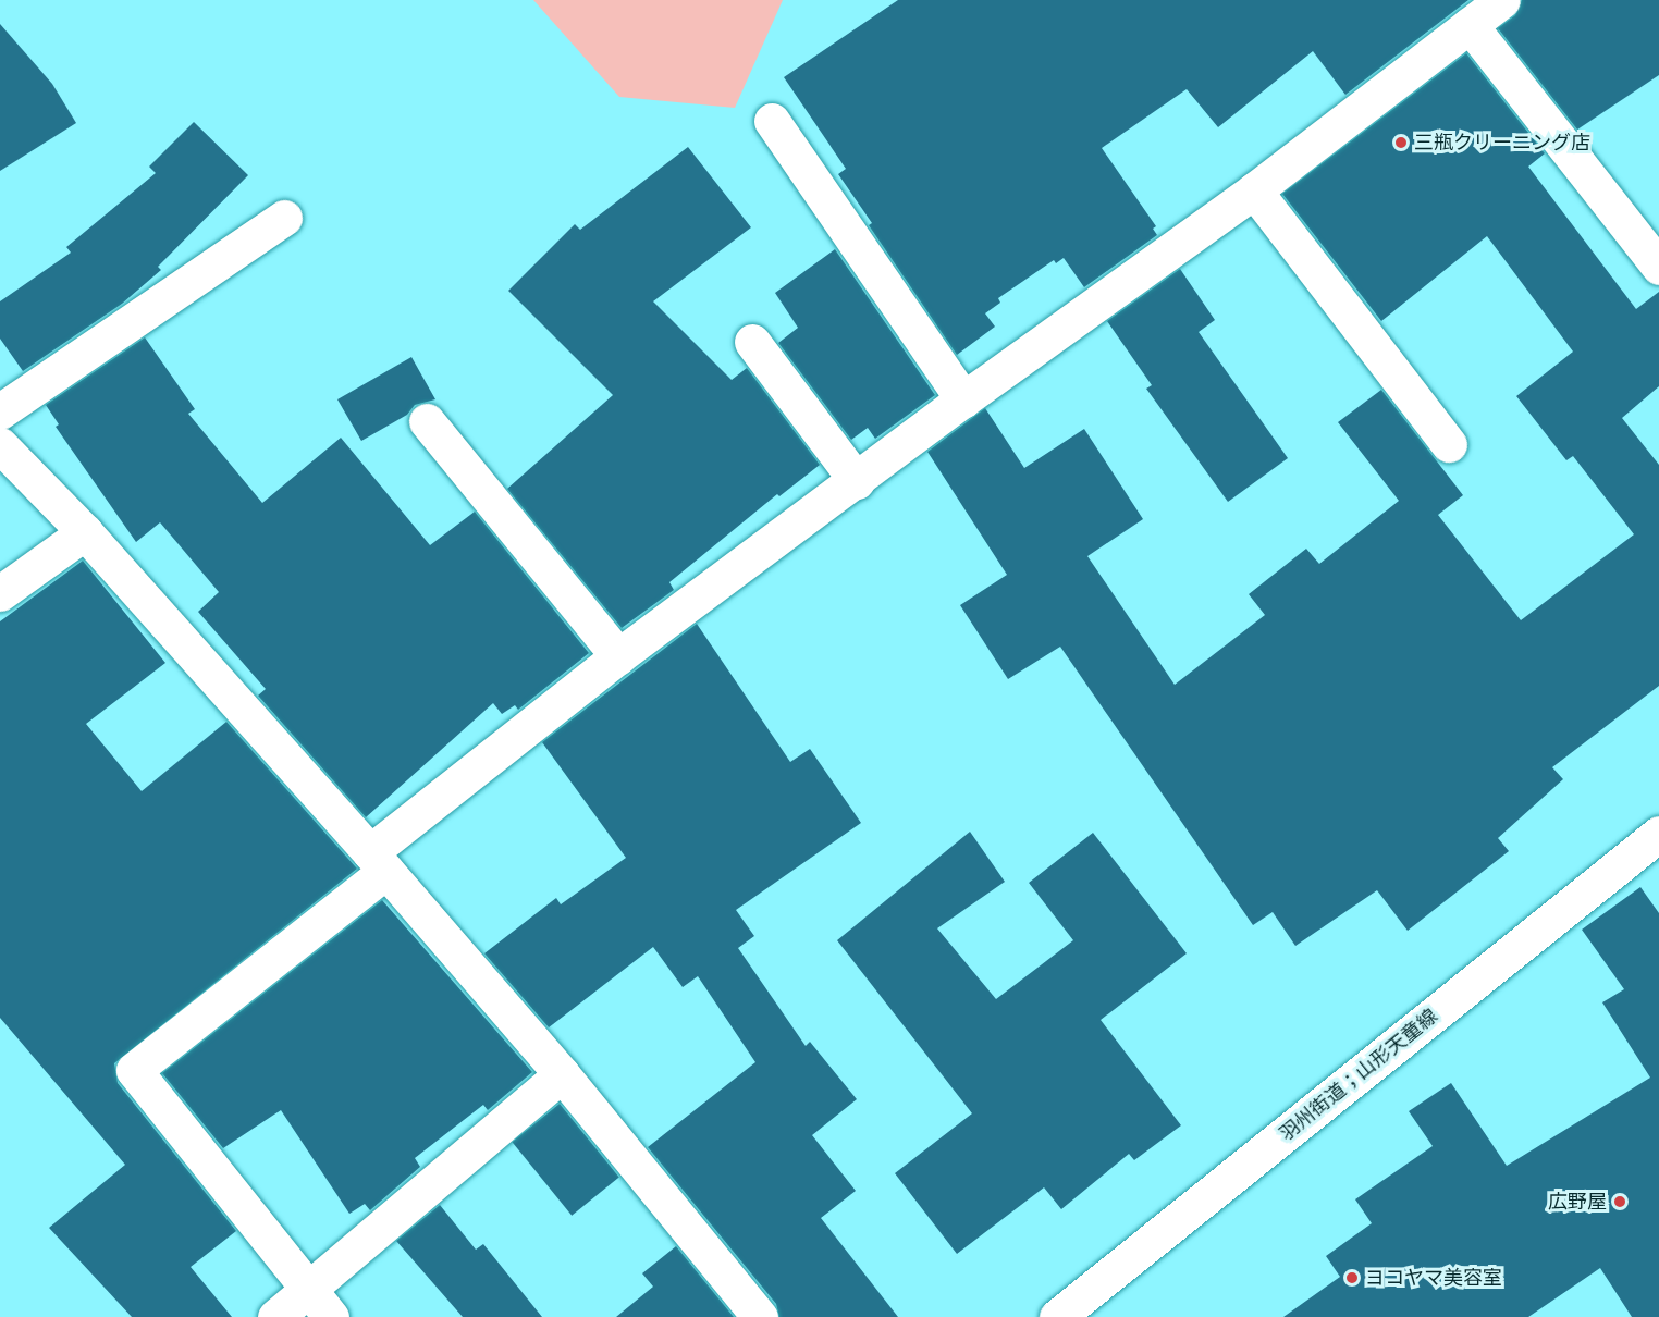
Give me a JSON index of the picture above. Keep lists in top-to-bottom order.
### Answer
{
  "streets": {
    "main road": ["羽州街道；山形天童線"]
  },
  "places": ["三瓶クリーニング店", "広野屋", "ヨコヤマ美容室"]
}
